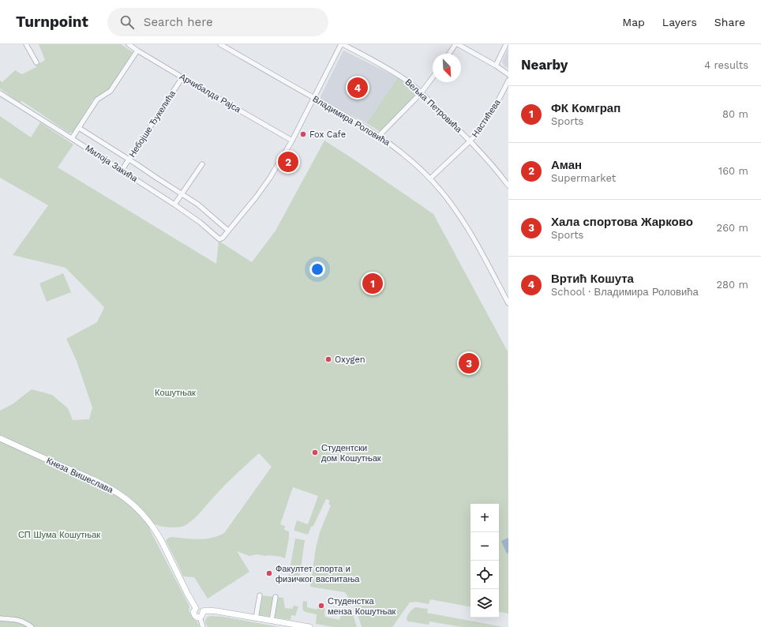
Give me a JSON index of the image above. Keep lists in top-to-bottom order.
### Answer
{
  "streets": {
    "main road": ["Кнеза Вишеслава"],
    "street": [
      "Арчибалда Рајса",
      "Вељка Петровића",
      "Настићева",
      "Владимира Роловића",
      "Небојше Ђукелића",
      "Милоја Закића"
    ]
  },
  "crossings": [
    ["Арчибалда Рајса", "Небојше Ђукелића"],
    ["Вељка Петровића", "Настићева"],
    ["Настићева", "Владимира Роловића"],
    ["Небојше Ђукелића", "Милоја Закића"]
  ],
  "parks": ["Кошутњак", "СП Шума Кошутњак"],
  "places": [
    "Fox Cafe",
    "Oxygen",
    "Студентски дом Кошутњак",
    "Факултет спорта и физичког васпитања",
    "Студенстка менза Кошутњак"
  ],
  "north": "bottom right",
  "page": {
    "header": "Turnpoint",
    "search": "Search here",
    "nav": ["Map", "Layers", "Share"],
    "heading": ["Nearby", "4 results"],
    "pins": [
      "4",
      "2",
      "1",
      "3"
    ],
    "list": [
      {
        "mark": "1",
        "name": "ФК Комграп",
        "note": "Sports",
        "value": "80 m"
      },
      {
        "mark": "2",
        "name": "Аман",
        "note": "Supermarket",
        "value": "160 m"
      },
      {
        "mark": "3",
        "name": "Хала спортова Жарково",
        "note": "Sports",
        "value": "260 m"
      },
      {
        "mark": "4",
        "name": "Вртић Кошута",
        "note": "School · Владимира Роловића",
        "value": "280 m"
      }
    ],
    "map_buttons": ["+", "−"]
  }
}
